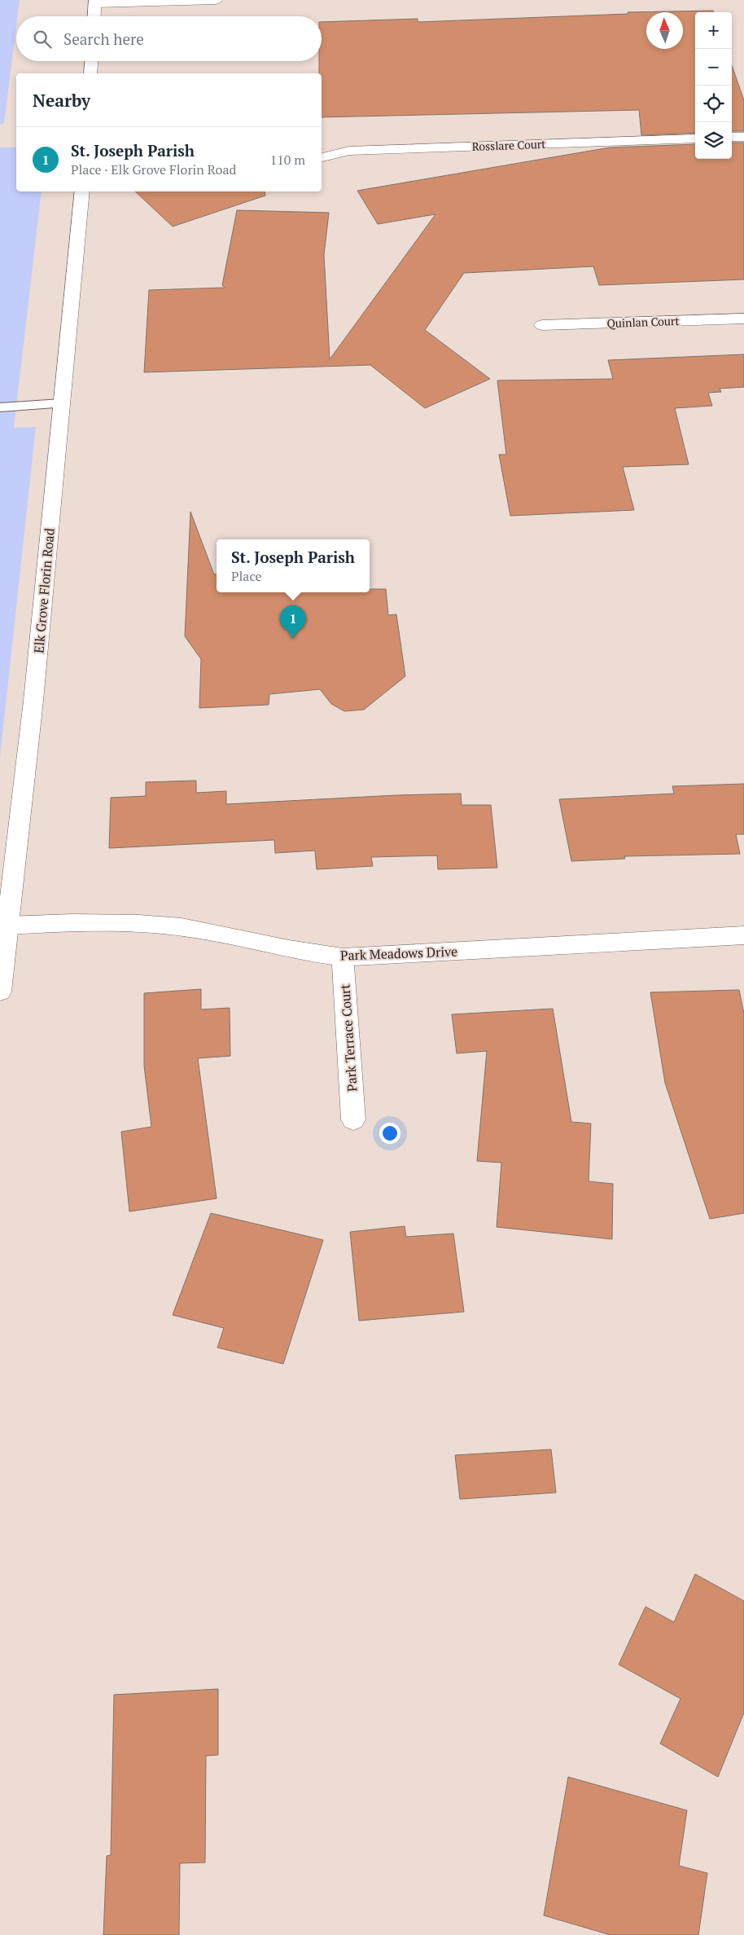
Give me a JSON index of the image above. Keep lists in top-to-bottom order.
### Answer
{
  "streets": {
    "street": [
      "Rosslare Court",
      "Quinlan Court",
      "Elk Grove Florin Road",
      "Park Meadows Drive",
      "Park Terrace Court"
    ]
  },
  "crossings": [
    ["Elk Grove Florin Road", "Park Meadows Drive"],
    ["Park Meadows Drive", "Park Terrace Court"]
  ],
  "north": "top",
  "page": {
    "map_buttons": ["+", "−"],
    "search": "Search here",
    "heading": "Nearby",
    "list": [
      {
        "mark": "1",
        "name": "St. Joseph Parish",
        "note": "Place · Elk Grove Florin Road",
        "value": "110 m"
      }
    ],
    "popup": ["St. Joseph Parish", "Place"],
    "pins": "1"
  }
}
